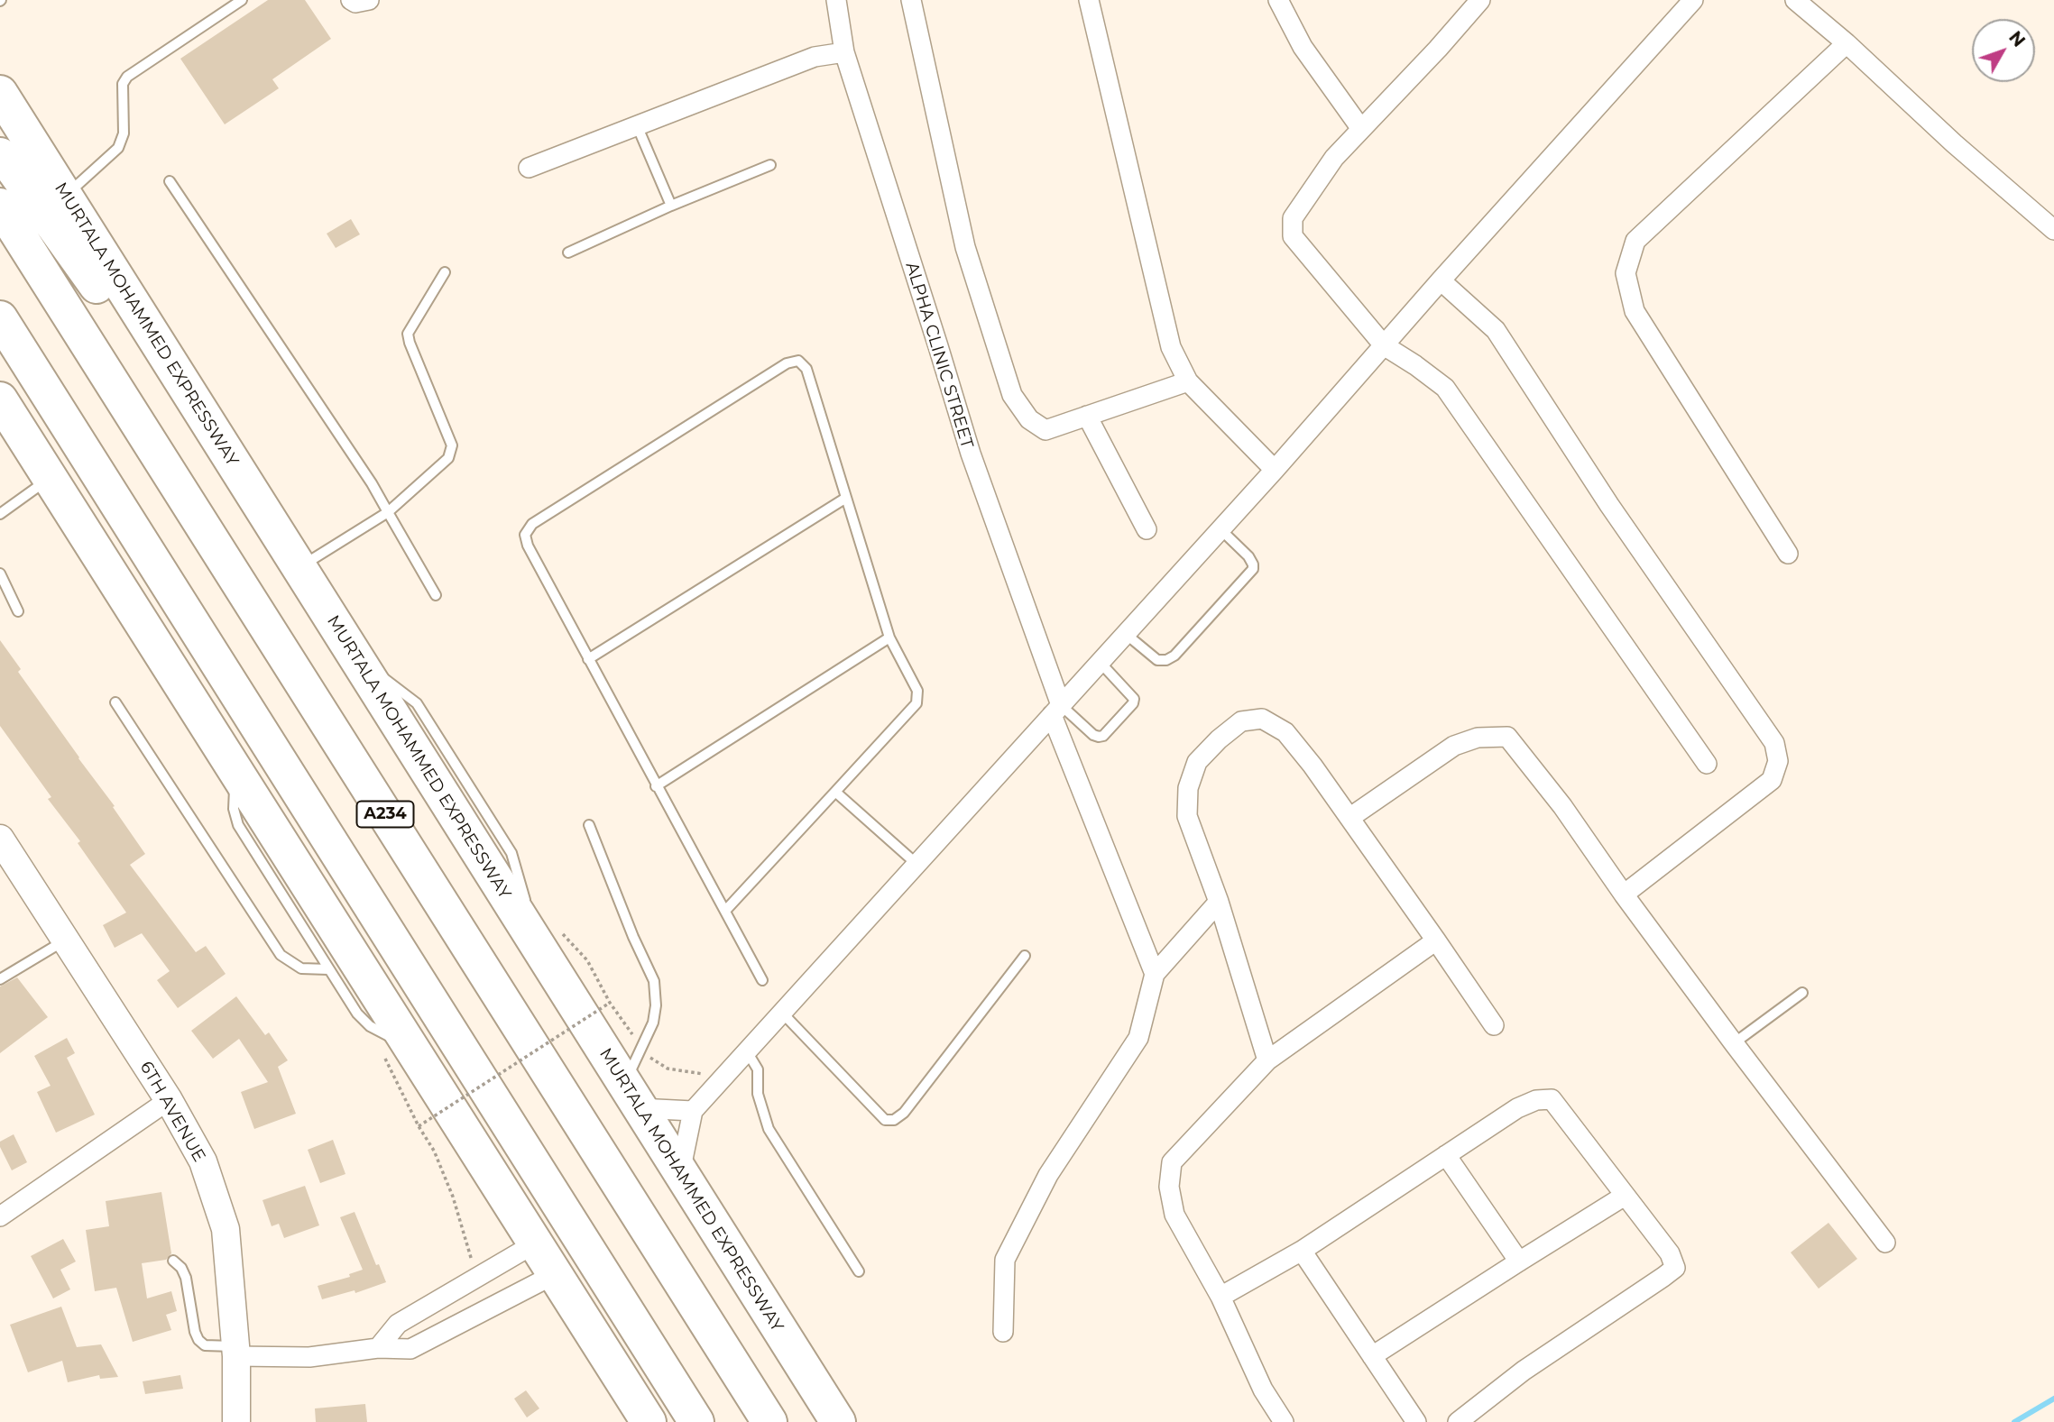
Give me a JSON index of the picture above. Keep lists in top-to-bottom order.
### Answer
{
  "streets": {
    "highway": ["MURTALA MOHAMMED EXPRESSWAY", "A234"],
    "street": ["ALPHA CLINIC STREET", "6TH AVENUE"]
  },
  "north": "top right"
}
